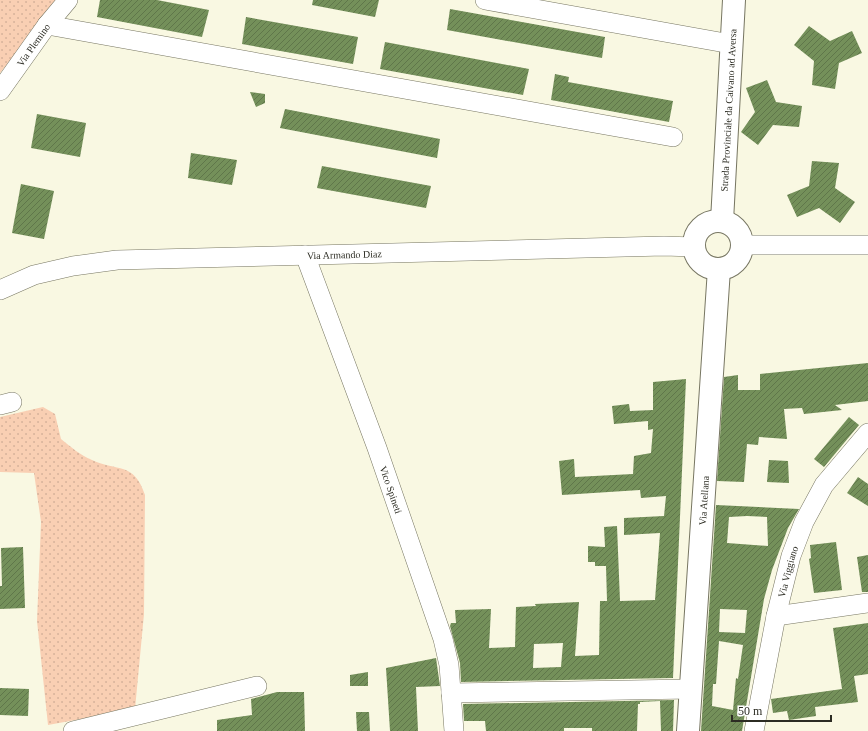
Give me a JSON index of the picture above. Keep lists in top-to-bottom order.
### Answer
{
  "streets": {
    "main road": ["Strada Provinciale da Caivano ad Aversa", "Via Atellana"],
    "street": [
      "Via Plemino",
      "Via Armando Diaz",
      "Vico Spineti",
      "Via Viggiano"
    ]
  },
  "crossings": [
    ["Strada Provinciale da Caivano ad Aversa", "Via Armando Diaz"],
    ["Strada Provinciale da Caivano ad Aversa", "Via Atellana"],
    ["Via Armando Diaz", "Vico Spineti"],
    ["Via Armando Diaz", "Via Atellana"]
  ],
  "scale_bar": "50 m"
}
